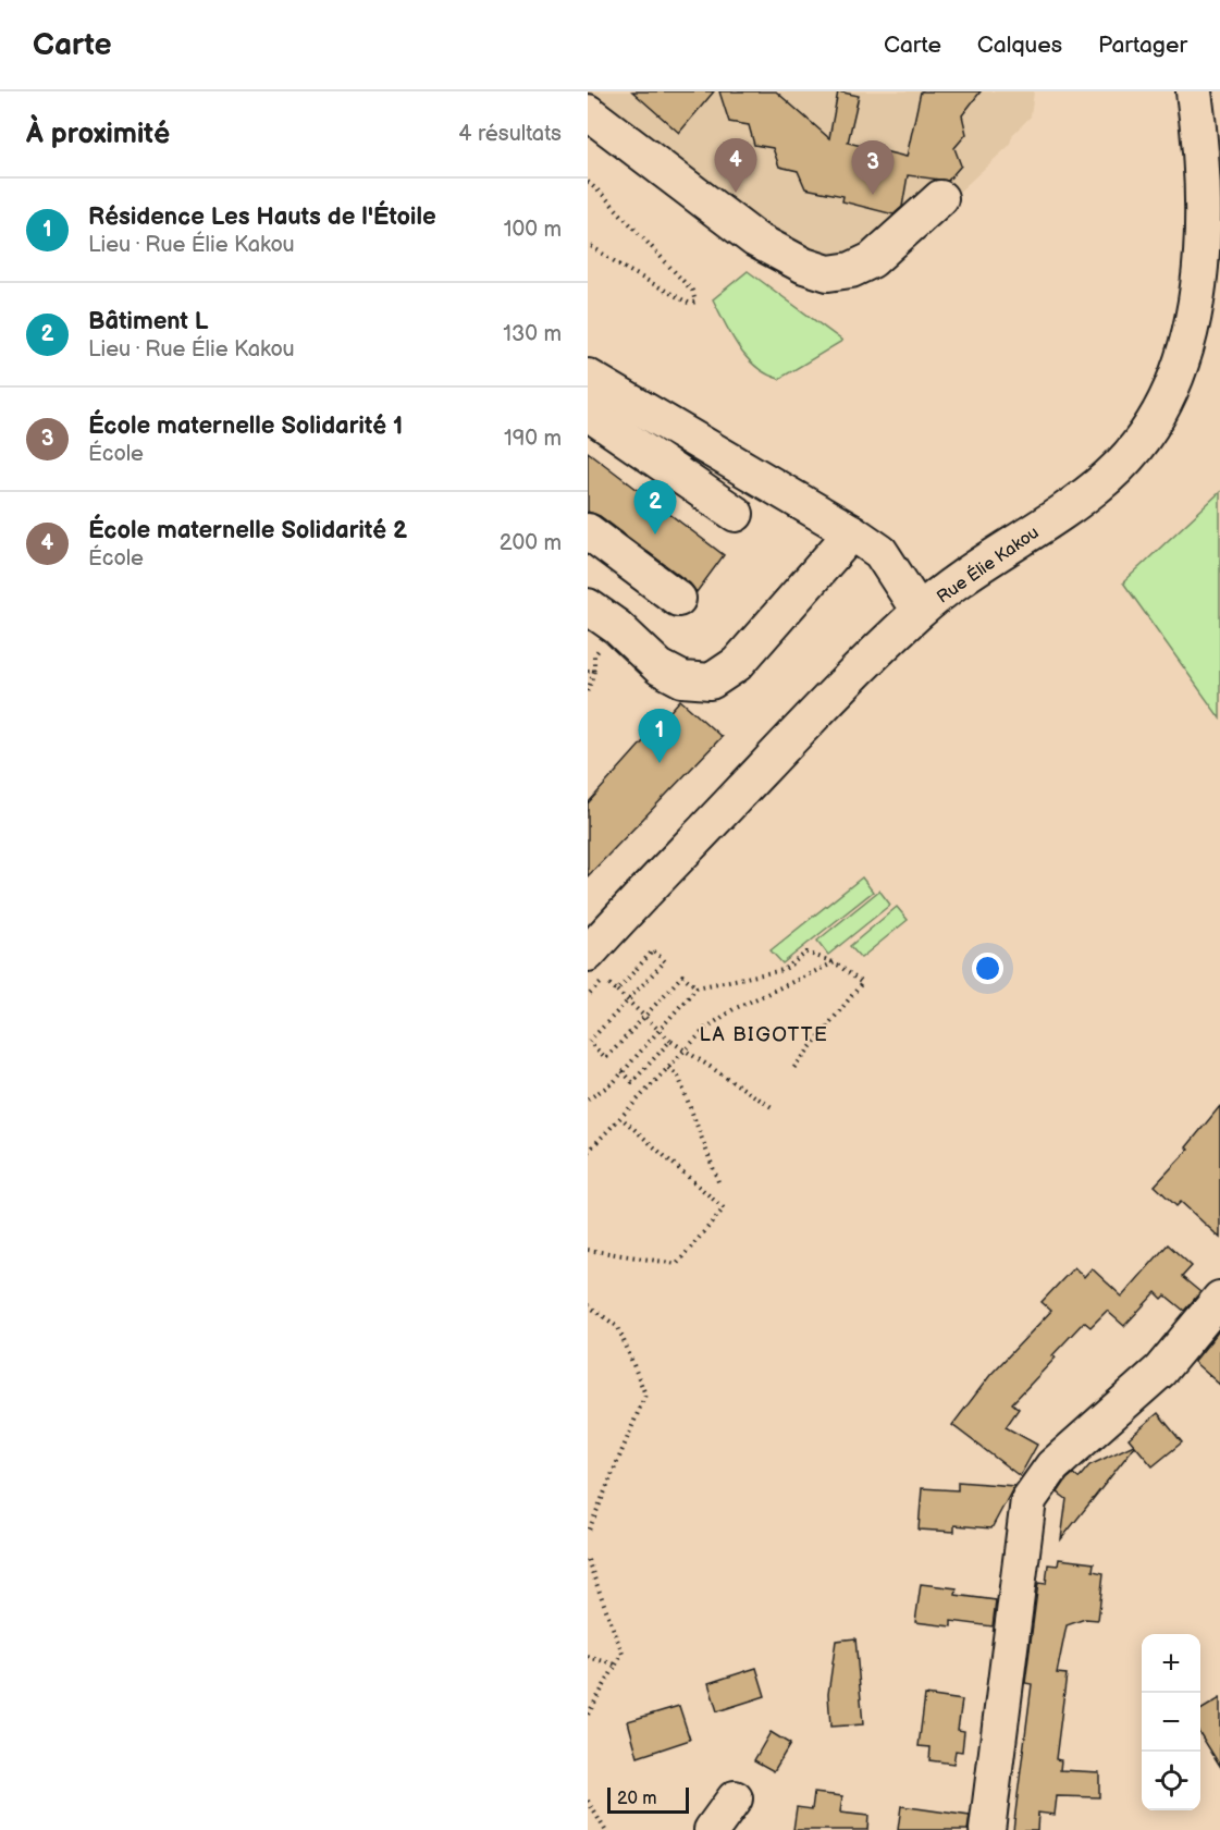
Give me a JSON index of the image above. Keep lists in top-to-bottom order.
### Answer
{
  "streets": {
    "street": ["Rue Élie Kakou"]
  },
  "districts": ["LA BIGOTTE"],
  "scale_bar": "20 m",
  "page": {
    "header": "Carte",
    "nav": ["Carte", "Calques", "Partager"],
    "heading": ["À proximité", "4 résultats"],
    "pins": [
      "4",
      "3",
      "2",
      "1"
    ],
    "list": [
      {
        "mark": "1",
        "name": "Résidence Les Hauts de l'Étoile",
        "note": "Lieu · Rue Élie Kakou",
        "value": "100 m"
      },
      {
        "mark": "2",
        "name": "Bâtiment L",
        "note": "Lieu · Rue Élie Kakou",
        "value": "130 m"
      },
      {
        "mark": "3",
        "name": "École maternelle Solidarité 1",
        "note": "École",
        "value": "190 m"
      },
      {
        "mark": "4",
        "name": "École maternelle Solidarité 2",
        "note": "École",
        "value": "200 m"
      }
    ],
    "map_buttons": ["+", "−"],
    "scale": "20 m"
  }
}
